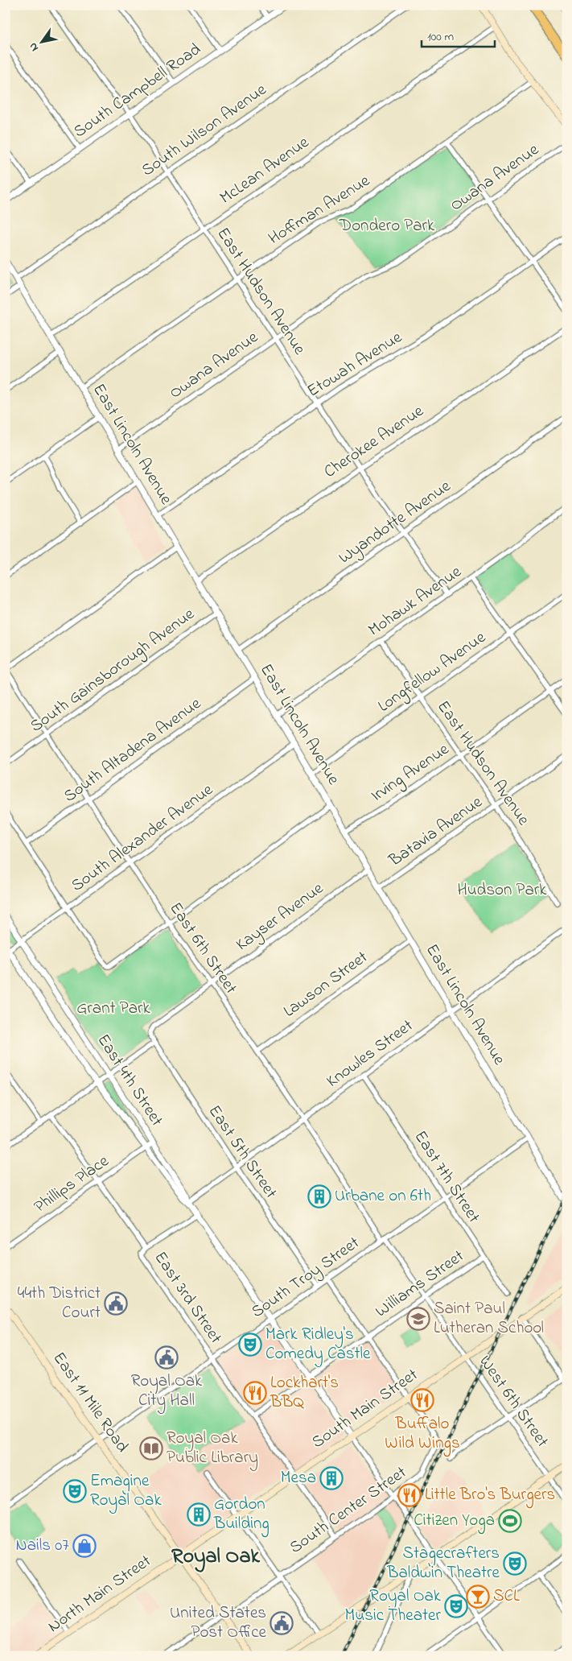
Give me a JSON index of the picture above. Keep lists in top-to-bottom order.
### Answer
{
  "streets": {
    "main road": ["East 11 Mile Road", "South Main Street", "North Main Street"],
    "street": [
      "South Campbell Road",
      "South Wilson Avenue",
      "McLean Avenue",
      "Owana Avenue",
      "Hoffman Avenue",
      "East Hudson Avenue",
      "Etowah Avenue",
      "Cherokee Avenue",
      "East Lincoln Avenue",
      "Wyandotte Avenue",
      "Mohawk Avenue",
      "South Gainsborough Avenue",
      "Longfellow Avenue",
      "South Altadena Avenue",
      "Irving Avenue",
      "Batavia Avenue",
      "South Alexander Avenue",
      "Kayser Avenue",
      "East 6th Street",
      "Lawson Street",
      "Knowles Street",
      "East 4th Street",
      "East 5th Street",
      "East 7th Street",
      "Phillips Place",
      "South Troy Street",
      "Williams Street",
      "East 3rd Street",
      "West 6th Street",
      "South Center Street"
    ]
  },
  "crossings": [
    ["South Campbell Road", "East Hudson Avenue"],
    ["South Wilson Avenue", "East Hudson Avenue"],
    ["South Wilson Avenue", "East Lincoln Avenue"],
    ["McLean Avenue", "East Hudson Avenue"],
    ["McLean Avenue", "East Lincoln Avenue"],
    ["Owana Avenue", "East Hudson Avenue"],
    ["Owana Avenue", "East Lincoln Avenue"],
    ["Hoffman Avenue", "East Hudson Avenue"],
    ["Hoffman Avenue", "East Lincoln Avenue"],
    ["East Hudson Avenue", "Etowah Avenue"],
    ["East Hudson Avenue", "Cherokee Avenue"],
    ["East Hudson Avenue", "Wyandotte Avenue"],
    ["East Hudson Avenue", "Mohawk Avenue"],
    ["East Hudson Avenue", "Longfellow Avenue"],
    ["East Hudson Avenue", "Irving Avenue"],
    ["East Hudson Avenue", "Batavia Avenue"],
    ["Etowah Avenue", "East Lincoln Avenue"],
    ["Cherokee Avenue", "East Lincoln Avenue"],
    ["East Lincoln Avenue", "Wyandotte Avenue"],
    ["East Lincoln Avenue", "Mohawk Avenue"],
    ["East Lincoln Avenue", "South Gainsborough Avenue"],
    ["East Lincoln Avenue", "Longfellow Avenue"],
    ["East Lincoln Avenue", "South Altadena Avenue"],
    ["East Lincoln Avenue", "Irving Avenue"],
    ["East Lincoln Avenue", "Batavia Avenue"],
    ["East Lincoln Avenue", "South Alexander Avenue"],
    ["East Lincoln Avenue", "Kayser Avenue"],
    ["East Lincoln Avenue", "Lawson Street"],
    ["East Lincoln Avenue", "Knowles Street"],
    ["East Lincoln Avenue", "South Troy Street"],
    ["South Gainsborough Avenue", "East 6th Street"],
    ["South Altadena Avenue", "East 6th Street"],
    ["South Alexander Avenue", "East 6th Street"],
    ["South Alexander Avenue", "East 4th Street"],
    ["Kayser Avenue", "East 6th Street"],
    ["Kayser Avenue", "East 5th Street"],
    ["East 6th Street", "Lawson Street"],
    ["East 6th Street", "Knowles Street"],
    ["East 6th Street", "South Troy Street"],
    ["East 6th Street", "Williams Street"],
    ["East 6th Street", "West 6th Street"],
    ["East 6th Street", "South Main Street"],
    ["Knowles Street", "East 4th Street"],
    ["Knowles Street", "East 5th Street"],
    ["Knowles Street", "East 7th Street"],
    ["East 4th Street", "Phillips Place"],
    ["East 4th Street", "South Troy Street"],
    ["East 4th Street", "Williams Street"],
    ["East 4th Street", "South Main Street"],
    ["East 5th Street", "South Troy Street"],
    ["East 7th Street", "South Troy Street"],
    ["East 7th Street", "Williams Street"],
    ["Phillips Place", "East 3rd Street"],
    ["South Troy Street", "East 3rd Street"],
    ["South Troy Street", "East 11 Mile Road"],
    ["Williams Street", "East 3rd Street"],
    ["East 3rd Street", "South Main Street"],
    ["East 3rd Street", "South Center Street"],
    ["West 6th Street", "South Main Street"],
    ["East 11 Mile Road", "South Main Street"],
    ["East 11 Mile Road", "South Center Street"],
    ["East 11 Mile Road", "North Main Street"],
    ["South Main Street", "South Center Street"],
    ["South Main Street", "North Main Street"]
  ],
  "districts": ["Royal Oak"],
  "parks": ["Dondero Park", "Hudson Park", "Grant Park"],
  "places": {
    "building": ["Urbane on 6th", "Mesa", "Gordon Building"],
    "public building": ["44th District Court", "Royal Oak City Hall", "United States Post Office"],
    "school or university": ["Saint Paul Lutheran School"],
    "theatre": [
      "Mark Ridley's Comedy Castle",
      "Emagine Royal Oak",
      "Stagecrafters Baldwin Theatre",
      "Royal Oak Music Theater"
    ],
    "restaurant": ["Lockhart's BBQ", "Buffalo Wild Wings", "Little Bro's Burgers"],
    "library": ["Royal Oak Public Library"],
    "sports": ["Citizen Yoga"],
    "shop": ["Nails 07"],
    "bar": ["SCL"]
  },
  "scale_bar": "100 m",
  "north": "bottom left"
}
